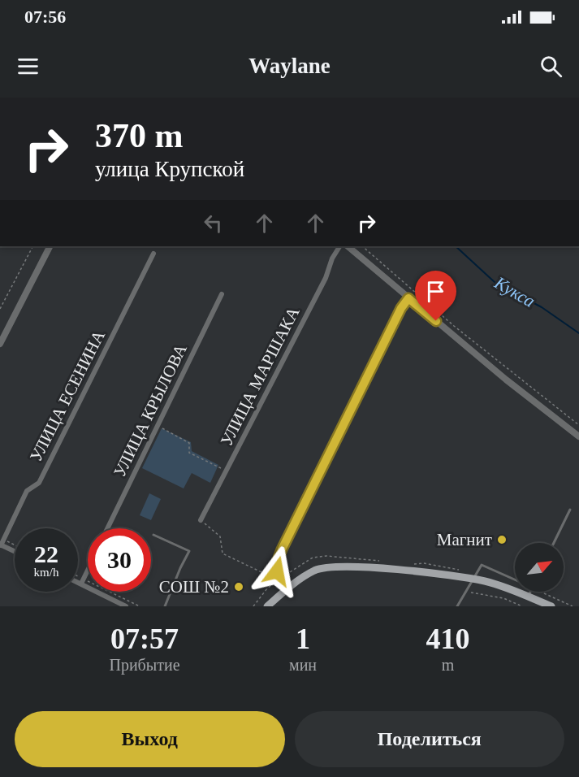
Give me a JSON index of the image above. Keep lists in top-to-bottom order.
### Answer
{
  "streets": {
    "street": ["УЛИЦА МАРШАКА", "УЛИЦА ЕСЕНИНА", "УЛИЦА КРЫЛОВА"]
  },
  "water": ["Кукса"],
  "places": ["Магнит", "СОШ №2"],
  "north": "top right",
  "page": {
    "status": "07:56",
    "header": "Waylane",
    "turn": ["370 m", "улица Крупской"],
    "speed": "22 km/h",
    "limit": "30",
    "eta": [
      "07:57",
      "Прибытие",
      "1",
      "мин",
      "410",
      "m"
    ],
    "buttons": ["Выход", "Поделиться"]
  }
}
